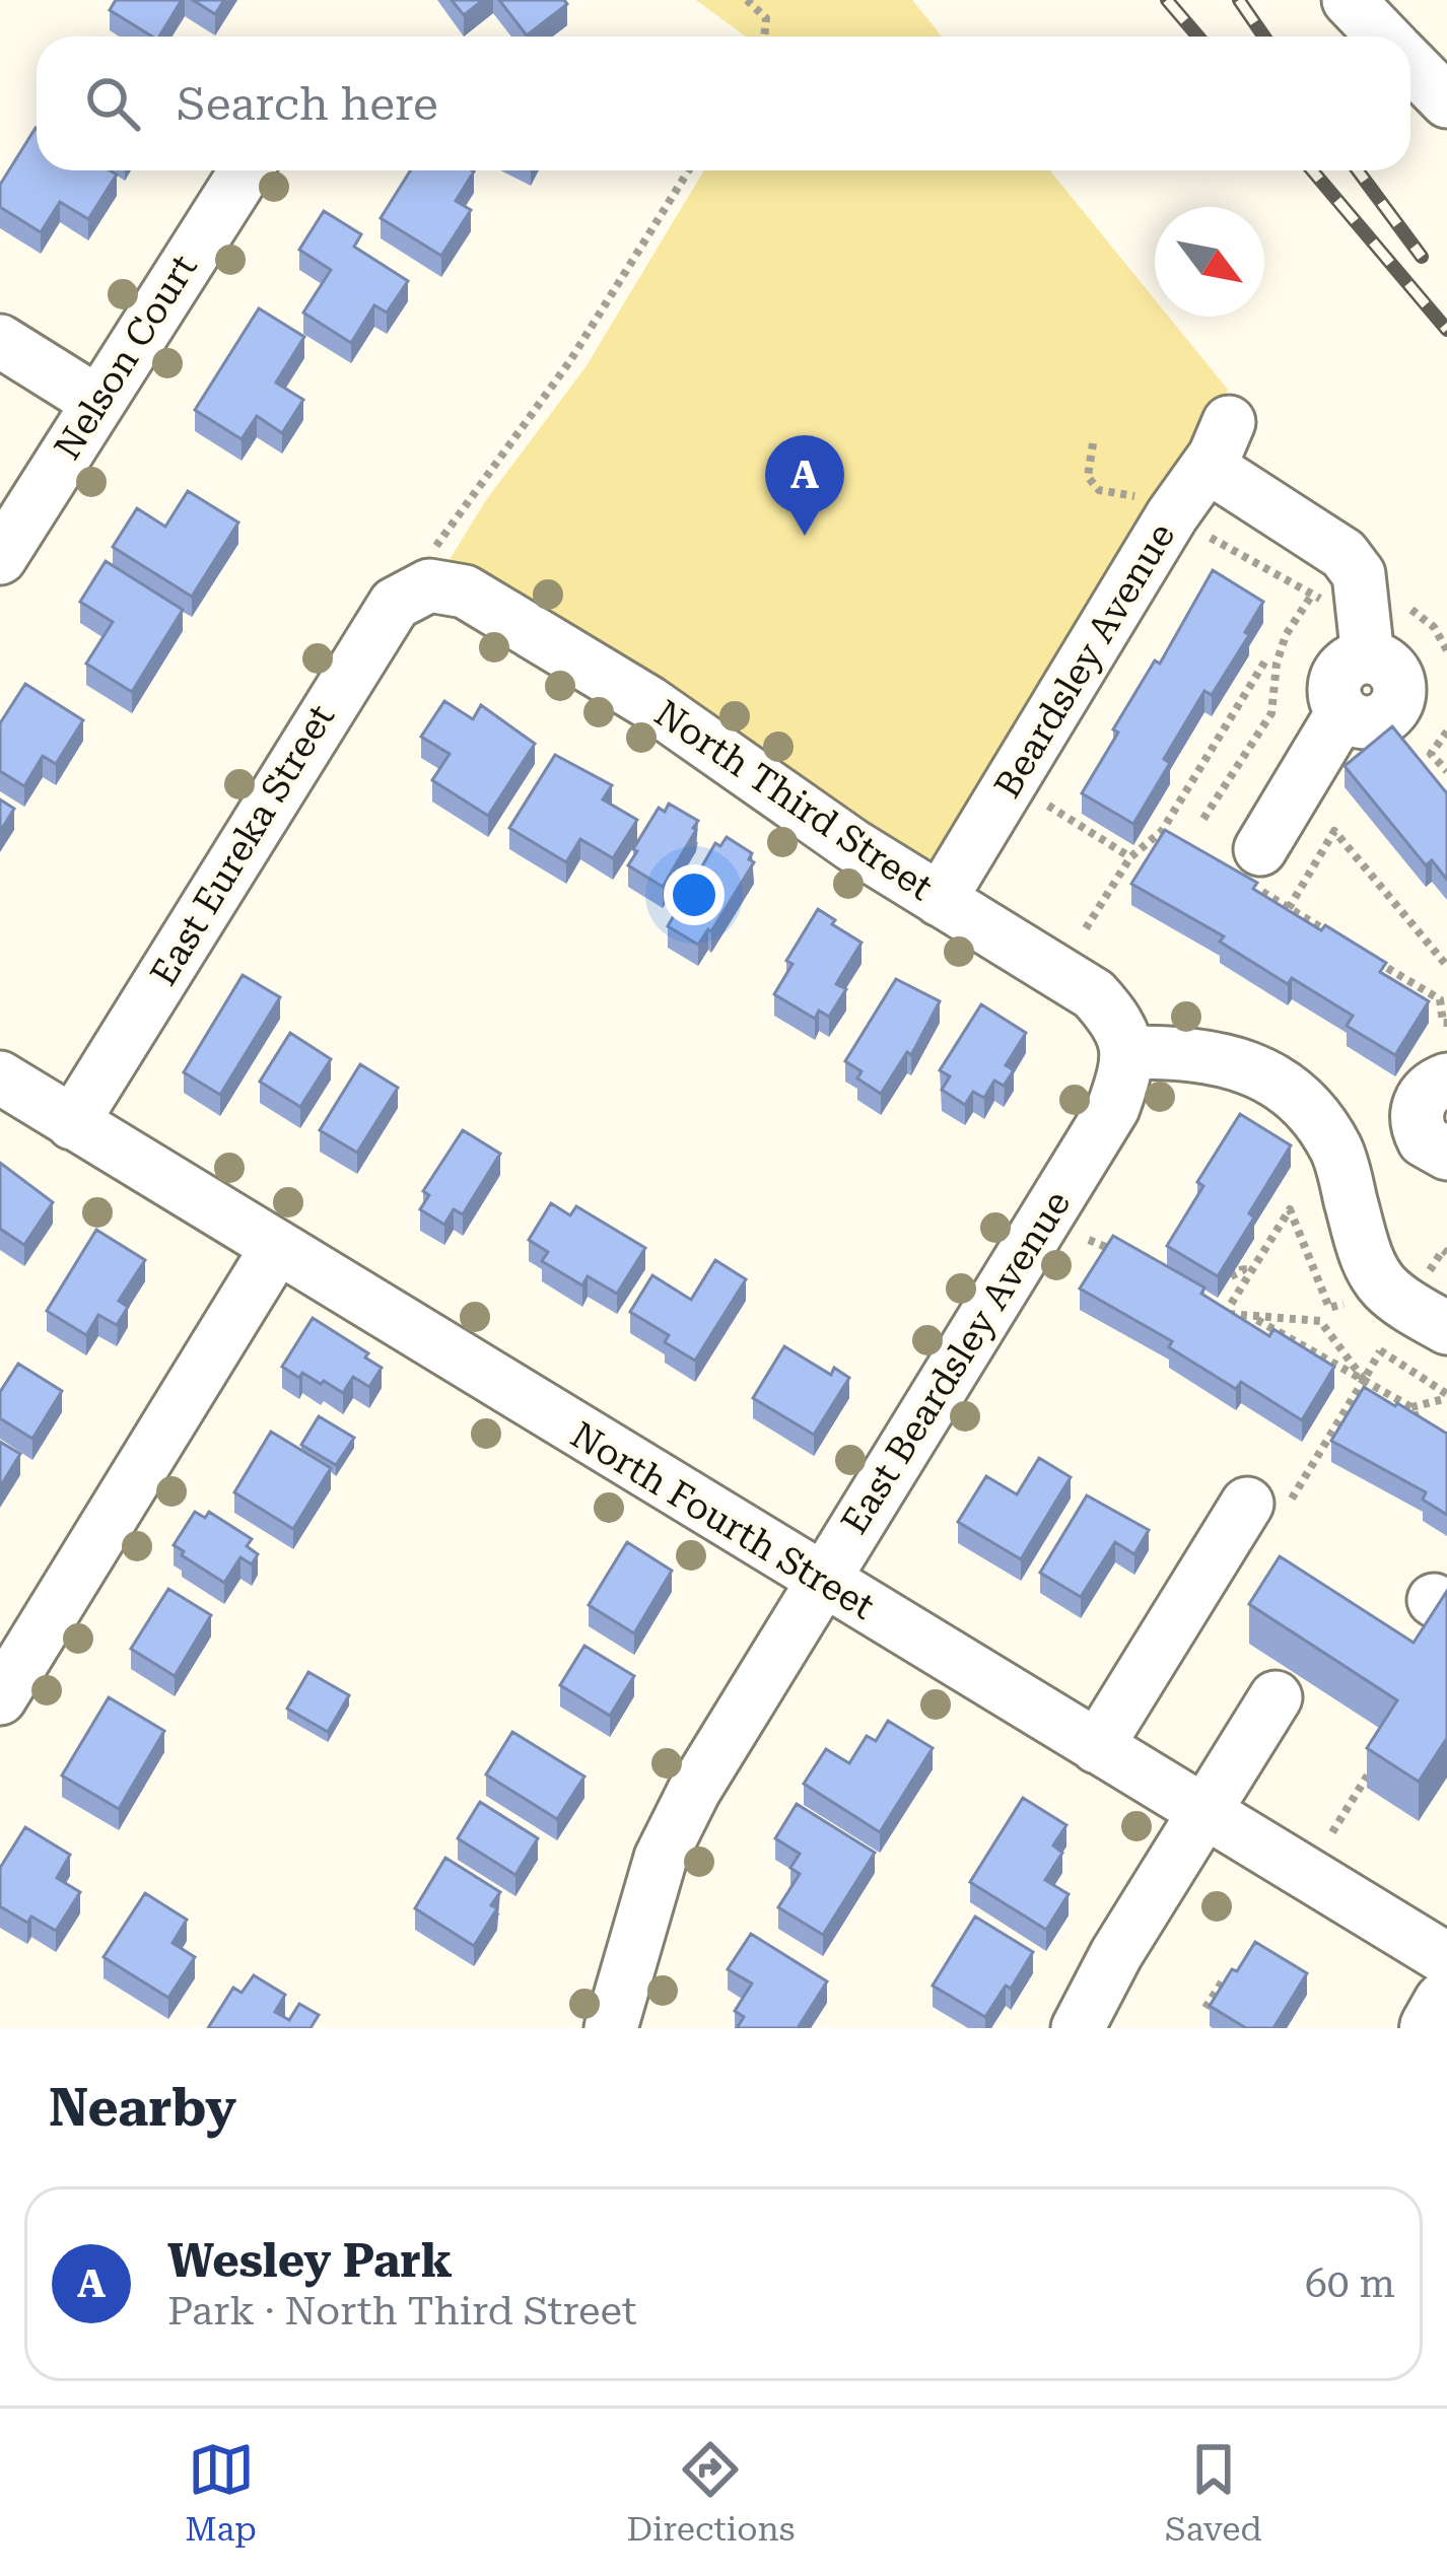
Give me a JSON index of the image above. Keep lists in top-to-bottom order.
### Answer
{
  "streets": {
    "street": [
      "Nelson Court",
      "Beardsley Avenue",
      "North Third Street",
      "East Eureka Street",
      "East Beardsley Avenue",
      "North Fourth Street"
    ]
  },
  "crossings": [
    ["Beardsley Avenue", "North Third Street"],
    ["North Third Street", "East Eureka Street"],
    ["North Third Street", "East Beardsley Avenue"],
    ["East Eureka Street", "North Fourth Street"],
    ["East Beardsley Avenue", "North Fourth Street"]
  ],
  "north": "bottom right",
  "page": {
    "search": "Search here",
    "pins": "A",
    "heading": "Nearby",
    "list": [
      {
        "mark": "A",
        "name": "Wesley Park",
        "note": "Park · North Third Street",
        "value": "60 m"
      }
    ],
    "nav": ["Map", "Directions", "Saved"]
  }
}
